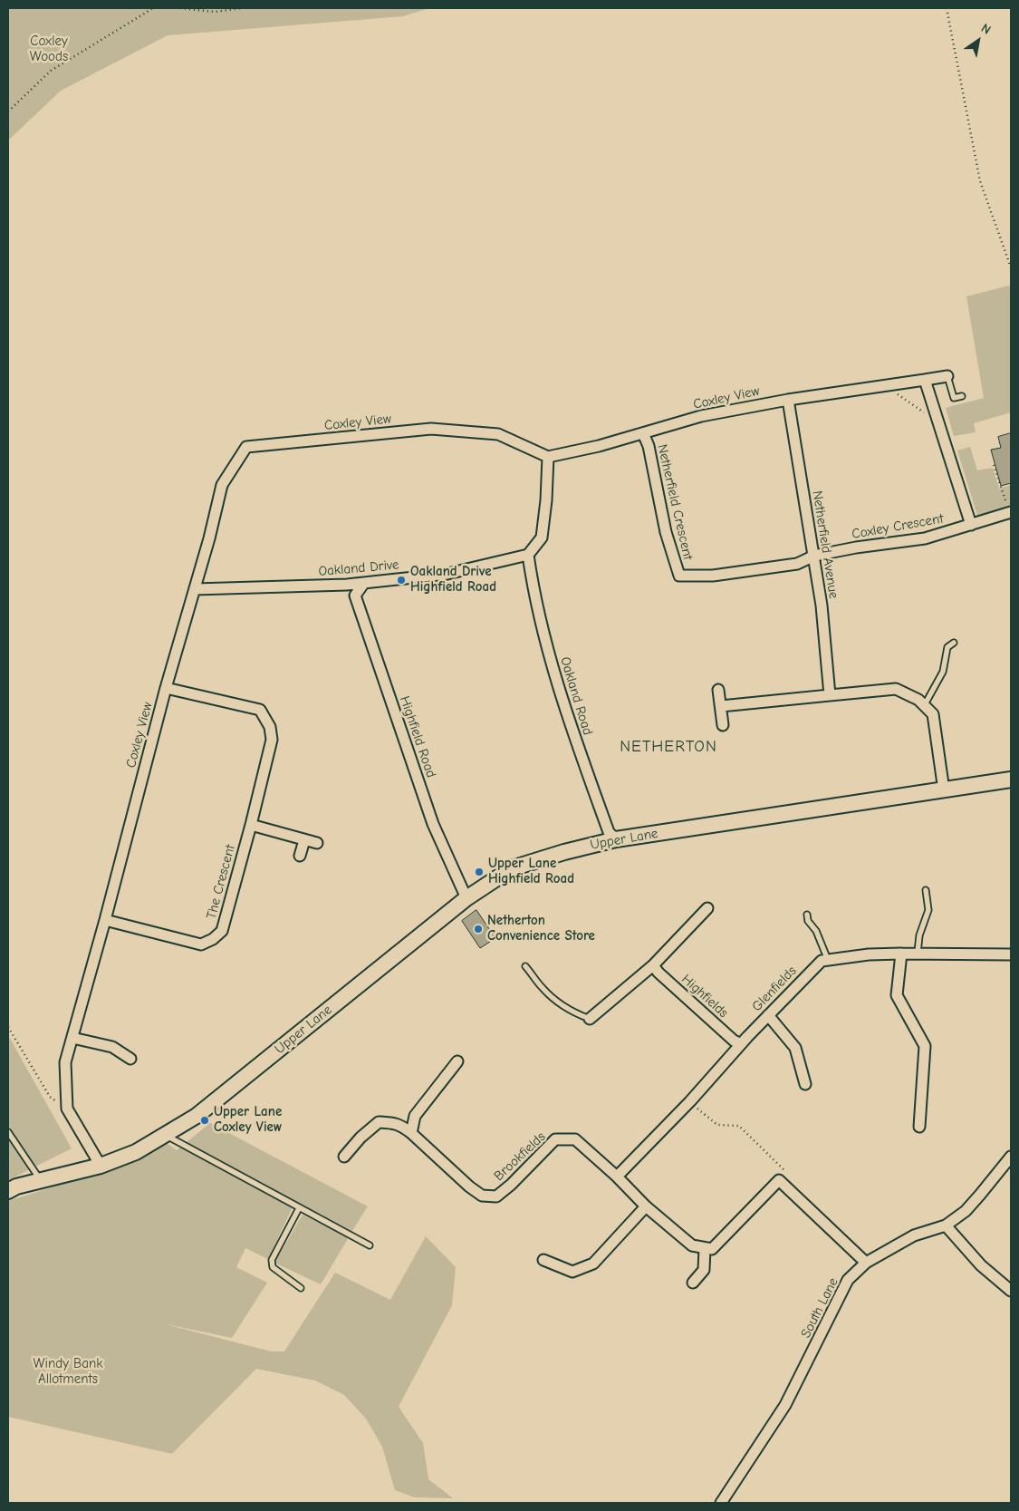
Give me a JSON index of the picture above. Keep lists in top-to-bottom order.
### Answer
{
  "streets": {
    "main road": ["Upper Lane"],
    "street": [
      "Coxley View",
      "Netherfield Crescent",
      "Coxley Crescent",
      "Netherfield Avenue",
      "Oakland Drive",
      "Oakland Road",
      "Highfield Road",
      "The Crescent",
      "Glenfields",
      "Highfields",
      "Brookfields",
      "South Lane"
    ]
  },
  "crossings": [
    ["Coxley View", "Netherfield Crescent"],
    ["Coxley View", "Netherfield Avenue"],
    ["Coxley View", "Oakland Drive"],
    ["Coxley View", "Upper Lane"],
    ["Coxley View", "The Crescent"],
    ["Netherfield Crescent", "Coxley Crescent"],
    ["Netherfield Crescent", "Netherfield Avenue"],
    ["Coxley Crescent", "Netherfield Avenue"],
    ["Oakland Drive", "Oakland Road"],
    ["Oakland Drive", "Highfield Road"],
    ["Oakland Road", "Upper Lane"],
    ["Highfield Road", "Upper Lane"],
    ["Glenfields", "Highfields"],
    ["Glenfields", "Brookfields"]
  ],
  "districts": ["NETHERTON"],
  "parks": ["Coxley Woods", "Windy Bank Allotments"],
  "places": [
    "Oakland Drive Highfield Road",
    "Upper Lane Highfield Road",
    "Netherton Convenience Store",
    "Upper Lane Coxley View"
  ],
  "north": "top right"
}
